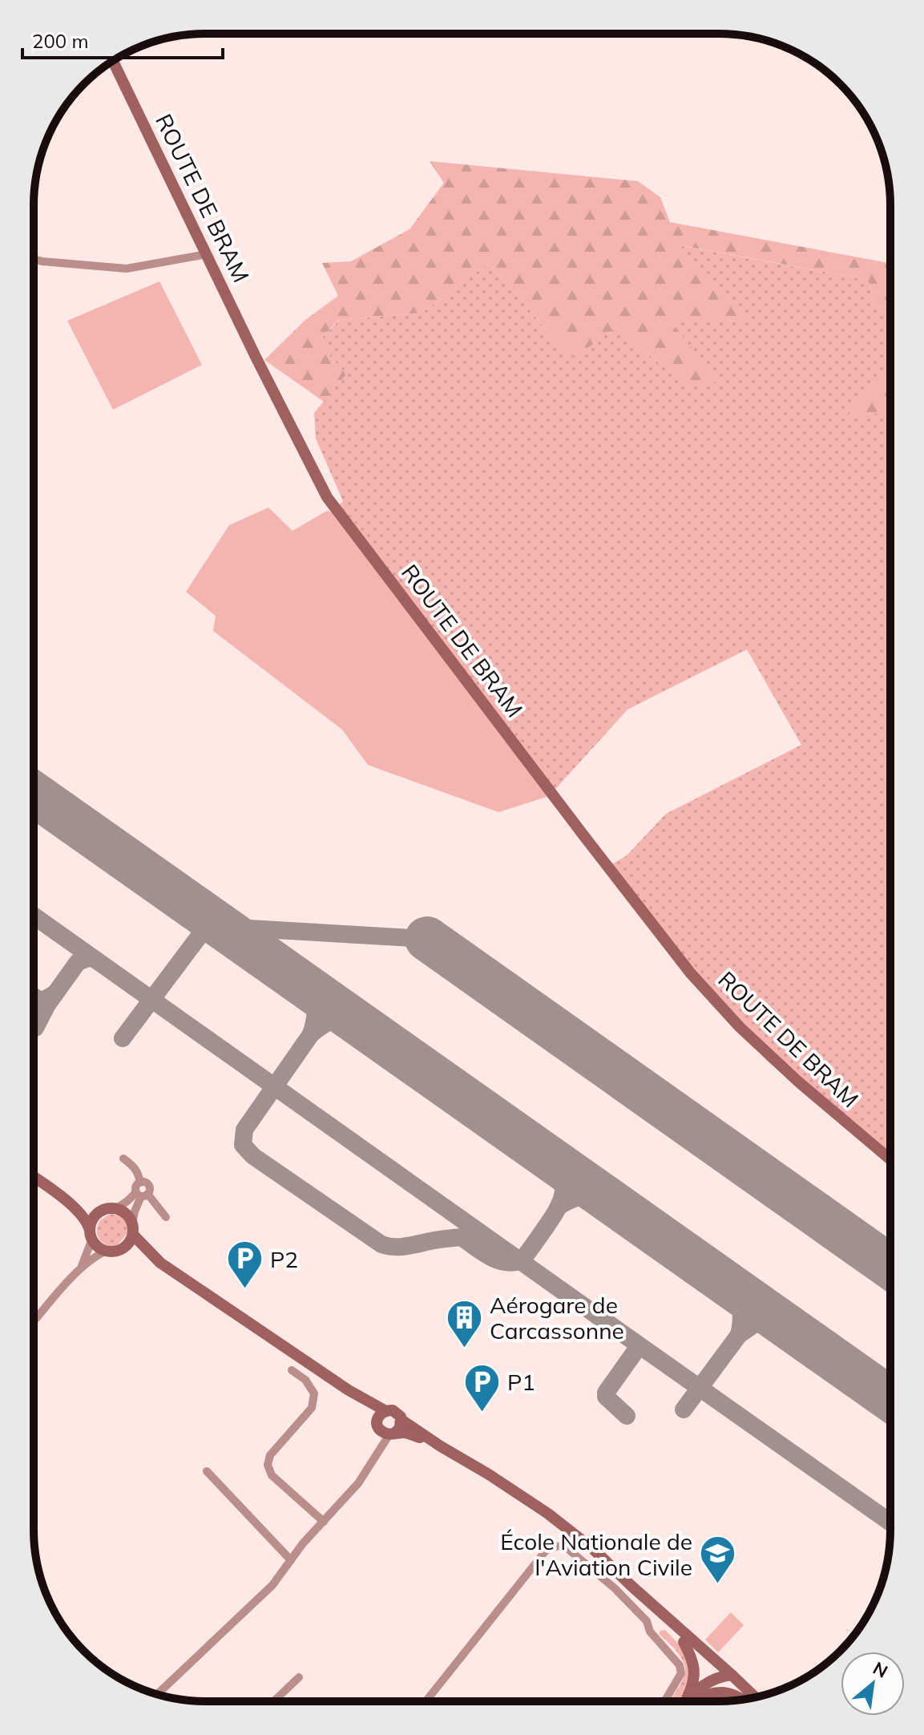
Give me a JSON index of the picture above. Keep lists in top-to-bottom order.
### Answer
{
  "streets": {
    "main road": ["ROUTE DE BRAM"]
  },
  "places": {
    "parking": ["P2", "P1"],
    "building": ["Aérogare de Carcassonne"],
    "school or university": ["École Nationale de l'Aviation Civile"]
  },
  "scale_bar": "200 m",
  "north": "top right"
}
